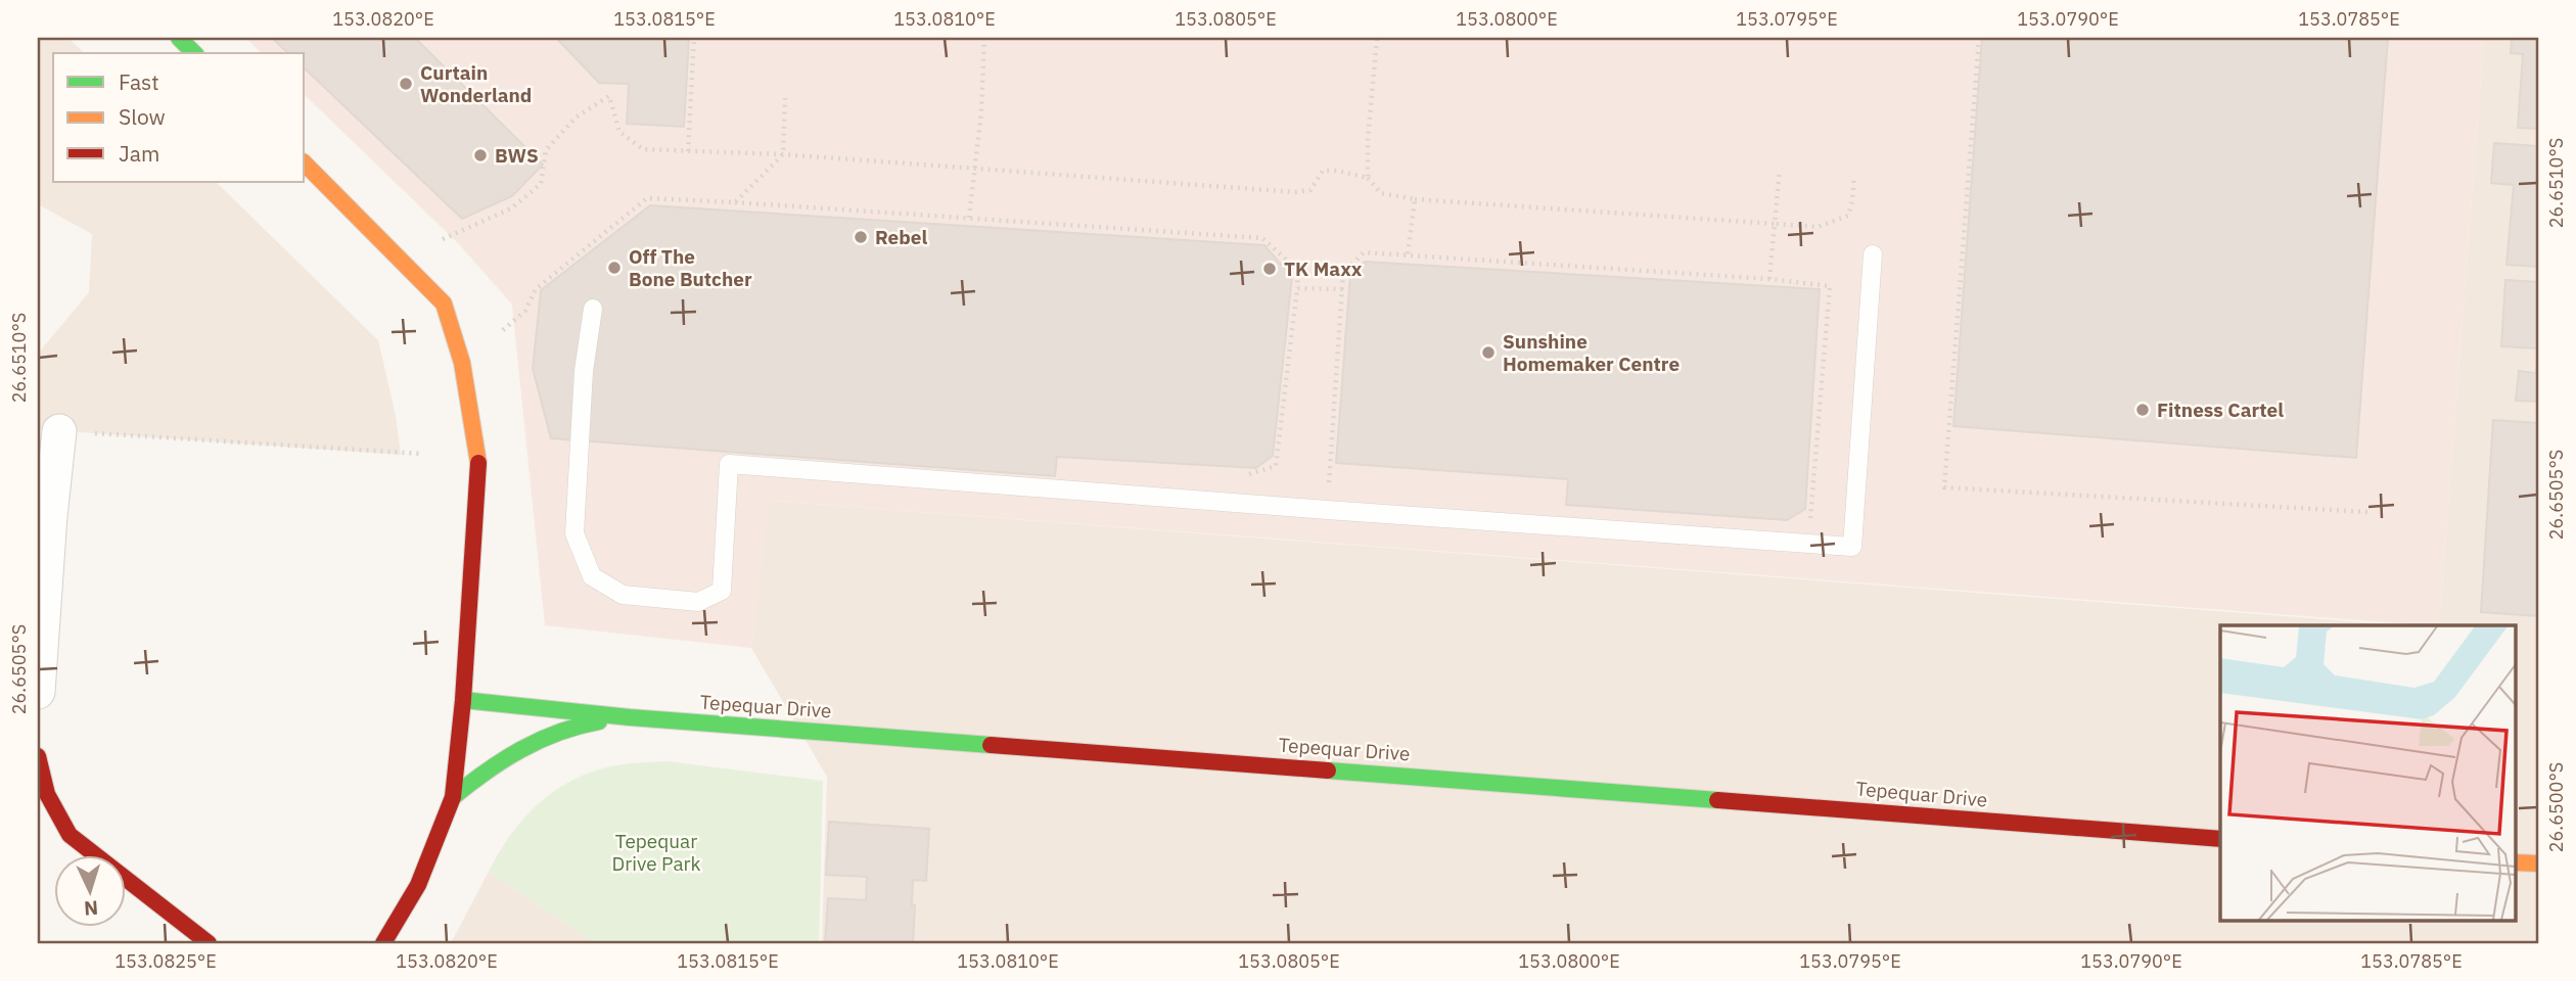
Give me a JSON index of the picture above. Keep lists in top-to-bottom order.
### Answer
{
  "streets": {
    "street": ["Tepequar Drive"]
  },
  "parks": ["Tepequar Drive Park"],
  "places": [
    "Curtain Wonderland",
    "BWS",
    "Rebel",
    "Off The Bone Butcher",
    "TK Maxx",
    "Sunshine Homemaker Centre",
    "Fitness Cartel"
  ],
  "legend": ["Fast", "Slow", "Jam"],
  "north": "bottom",
  "coordinates": [
    "153.0820°E",
    "153.0815°E",
    "153.0810°E",
    "153.0805°E",
    "153.0800°E",
    "153.0795°E",
    "153.0790°E",
    "153.0785°E",
    "26.6510°S",
    "26.6505°S",
    "26.6500°S",
    "153.0825°E"
  ]
}
